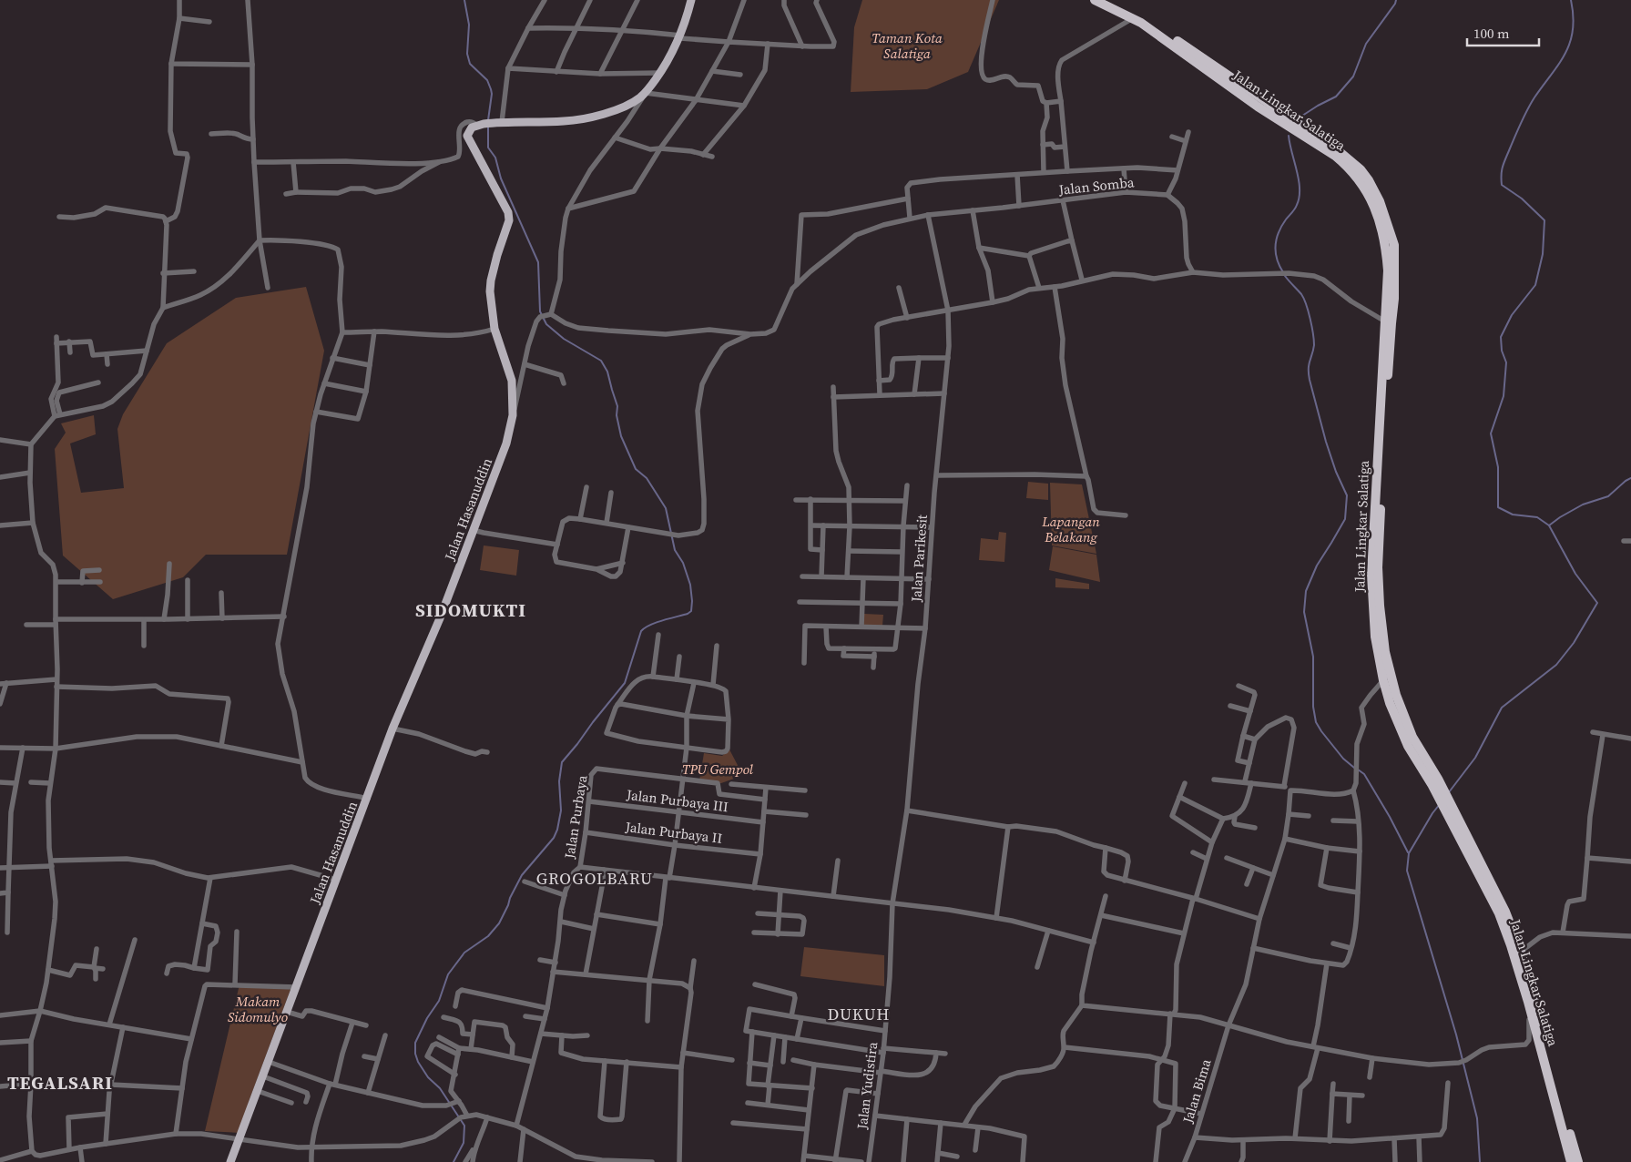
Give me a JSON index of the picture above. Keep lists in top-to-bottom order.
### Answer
{
  "streets": {
    "highway": ["Jalan Lingkar Salatiga"],
    "main road": ["Jalan Hasanuddin"],
    "street": [
      "Jalan Somba",
      "Jalan Parikesit",
      "Jalan Purbaya III",
      "Jalan Purbaya",
      "Jalan Purbaya II",
      "Jalan Yudistira",
      "Jalan Bima"
    ]
  },
  "crossings": [
    ["Jalan Somba", "Jalan Parikesit"],
    ["Jalan Parikesit", "Jalan Yudistira"],
    ["Jalan Purbaya III", "Jalan Purbaya"],
    ["Jalan Purbaya", "Jalan Purbaya II"]
  ],
  "districts": [
    "SIDOMUKTI",
    "GROGOLBARU",
    "DUKUH",
    "TEGALSARI"
  ],
  "parks": [
    "Taman Kota Salatiga",
    "Lapangan Belakang",
    "TPU Gempol",
    "Makam Sidomulyo"
  ],
  "scale_bar": "100 m"
}
